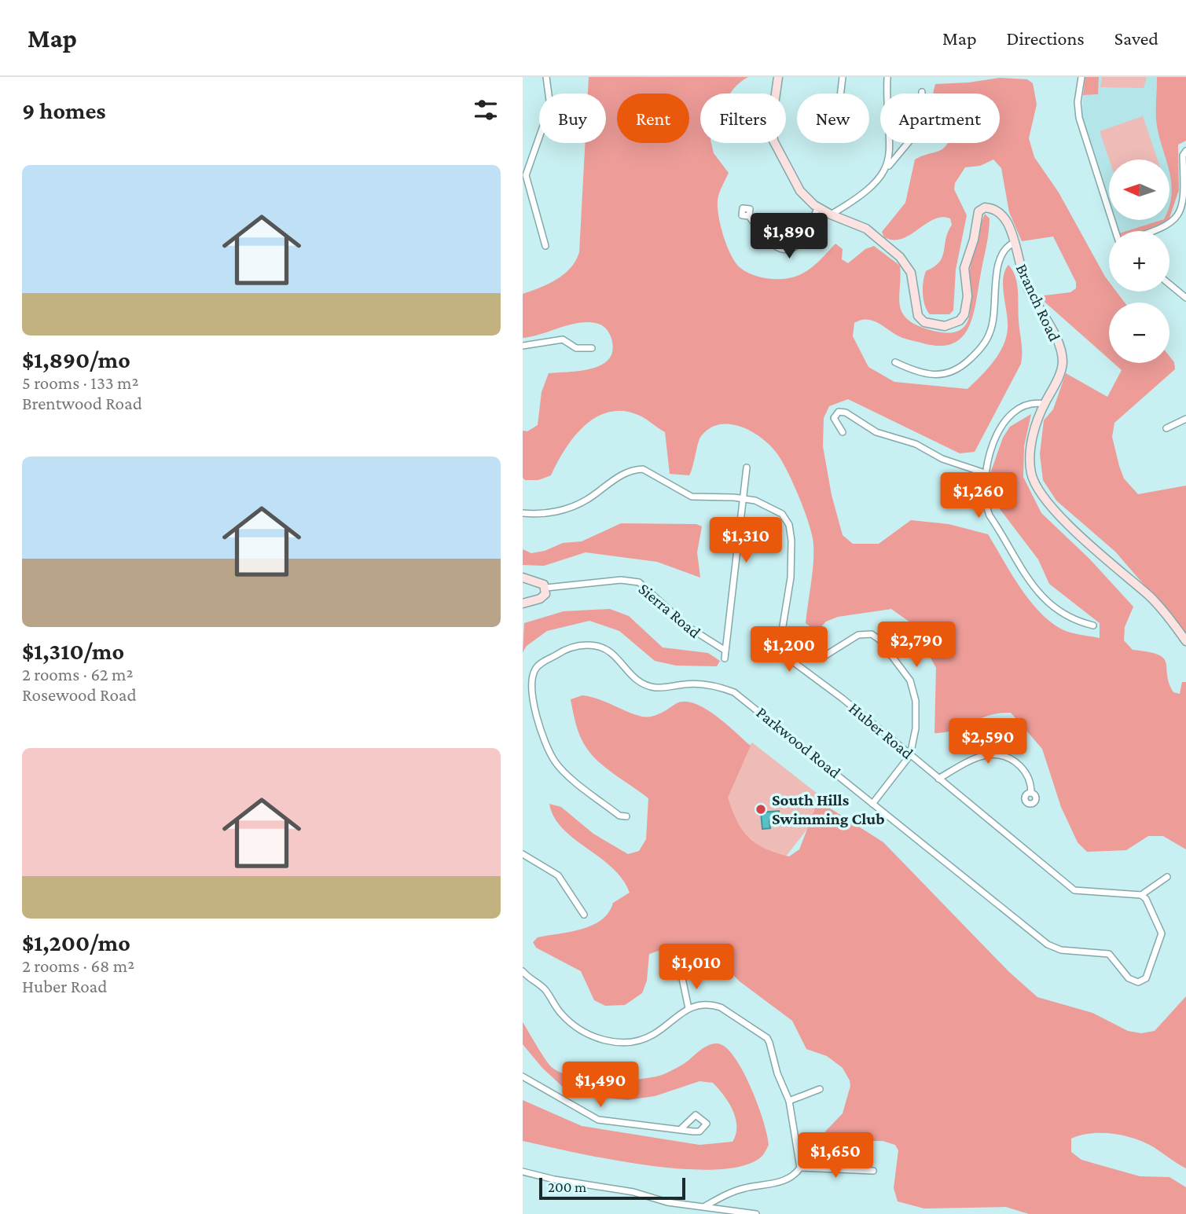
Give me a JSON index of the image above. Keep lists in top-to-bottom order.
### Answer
{
  "streets": {
    "street": [
      "Branch Road",
      "Sierra Road",
      "Huber Road",
      "Parkwood Road"
    ]
  },
  "crossings": [
    ["Huber Road", "Parkwood Road"]
  ],
  "places": ["South Hills Swimming Club"],
  "scale_bar": "200 m",
  "north": "left",
  "page": {
    "header": "Map",
    "nav": ["Map", "Directions", "Saved"],
    "heading": "9 homes",
    "chip": [
      "Buy",
      "Rent",
      "Filters",
      "New",
      "Apartment"
    ],
    "list": [
      {
        "name": "$1,890/mo",
        "note": "5 rooms · 133 m² · Brentwood Road"
      },
      {
        "name": "$1,310/mo",
        "note": "2 rooms · 62 m² · Rosewood Road"
      },
      {
        "name": "$1,200/mo",
        "note": "2 rooms · 68 m² · Huber Road"
      }
    ],
    "map_buttons": ["+", "−"],
    "price": [
      "$1,890",
      "$1,260",
      "$1,310",
      "$2,790",
      "$1,200",
      "$2,590",
      "$1,010",
      "$1,490",
      "$1,650"
    ],
    "scale": "200 m"
  }
}
